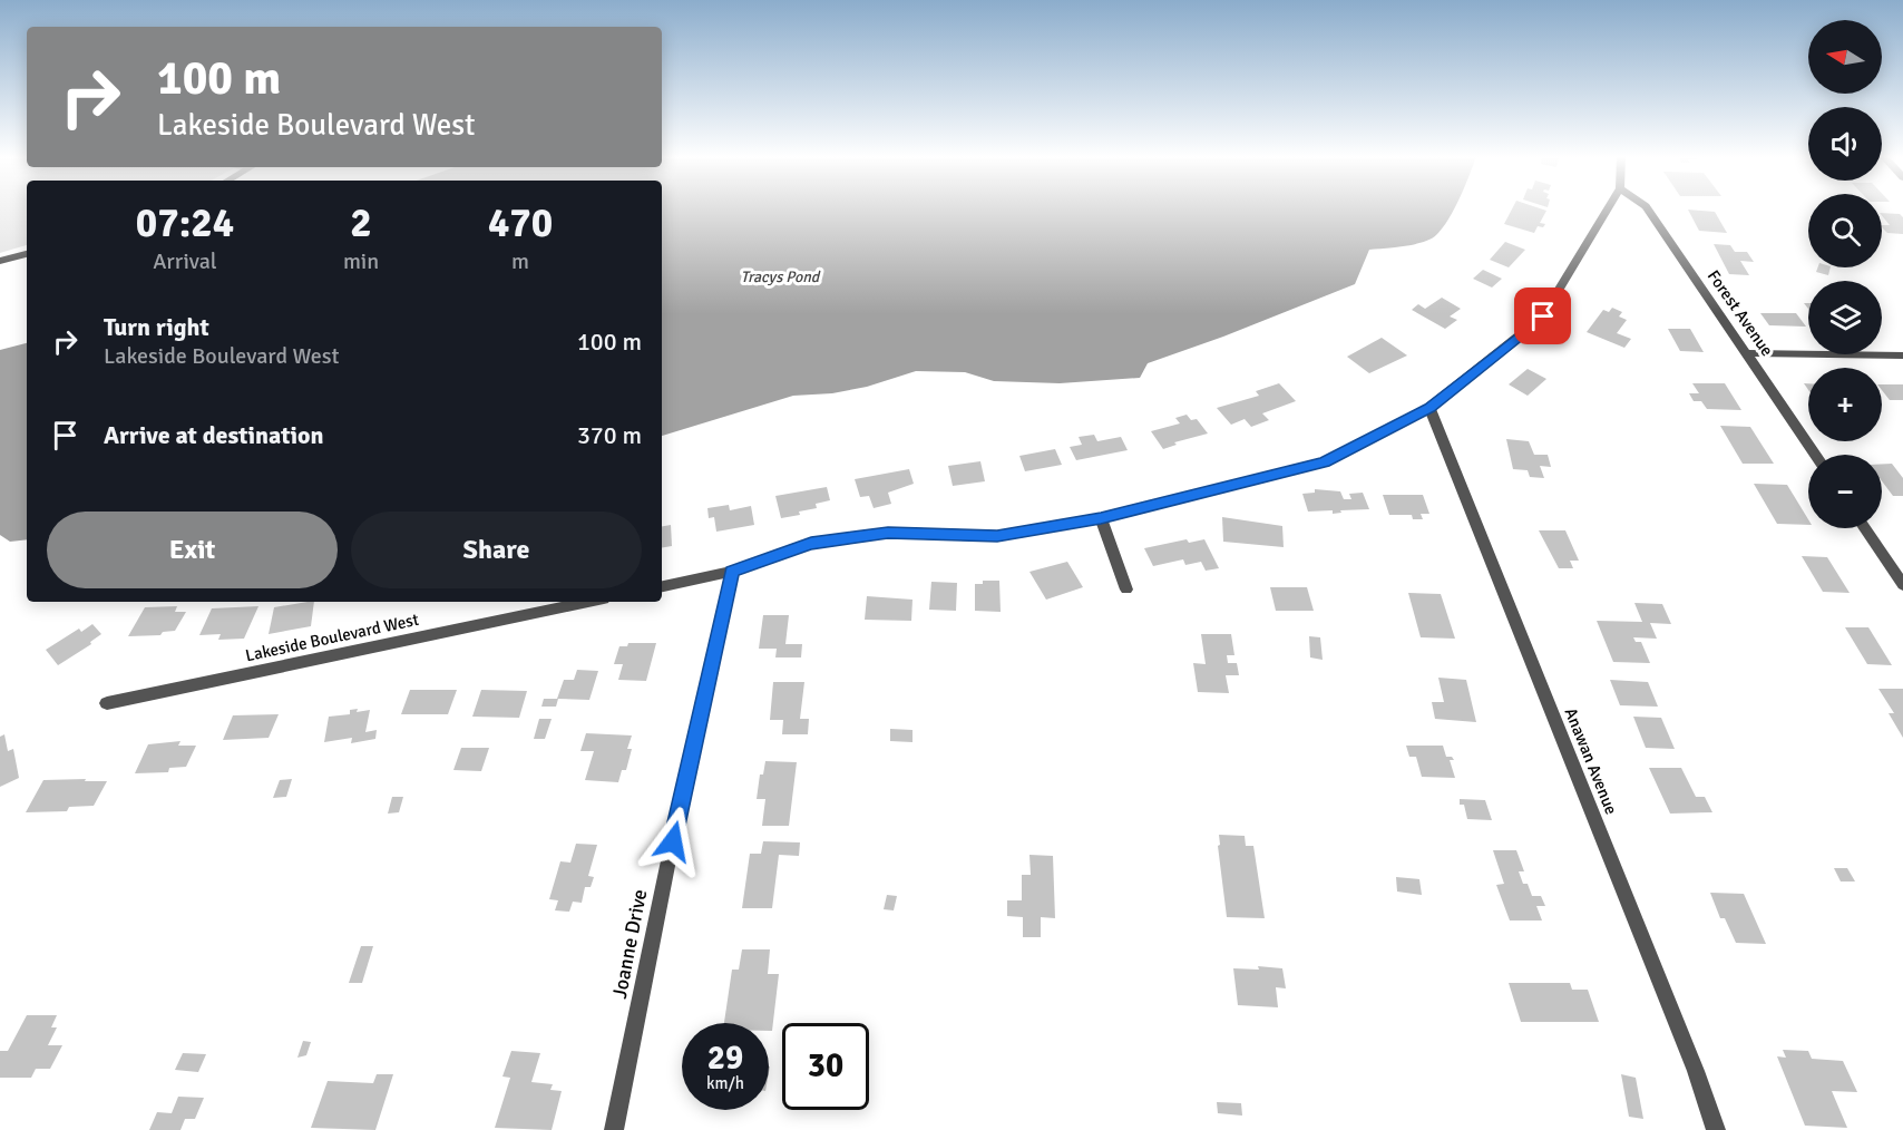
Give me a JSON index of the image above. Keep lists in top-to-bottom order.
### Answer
{
  "streets": {
    "street": [
      "Forest Avenue",
      "Lakeside Boulevard West",
      "Anawan Avenue",
      "Joanne Drive"
    ]
  },
  "water": ["Tracys Pond"],
  "north": "left",
  "page": {
    "map_buttons": ["+", "−"],
    "turn": ["100 m", "Lakeside Boulevard West"],
    "eta": [
      "07:24",
      "Arrival",
      "2",
      "min",
      "470",
      "m"
    ],
    "list": [
      {
        "name": "Turn right",
        "note": "Lakeside Boulevard West",
        "value": "100 m"
      },
      {
        "name": "Arrive at destination",
        "value": "370 m"
      }
    ],
    "buttons": ["Exit", "Share"],
    "speed": "29 km/h",
    "limit": "30"
  }
}
